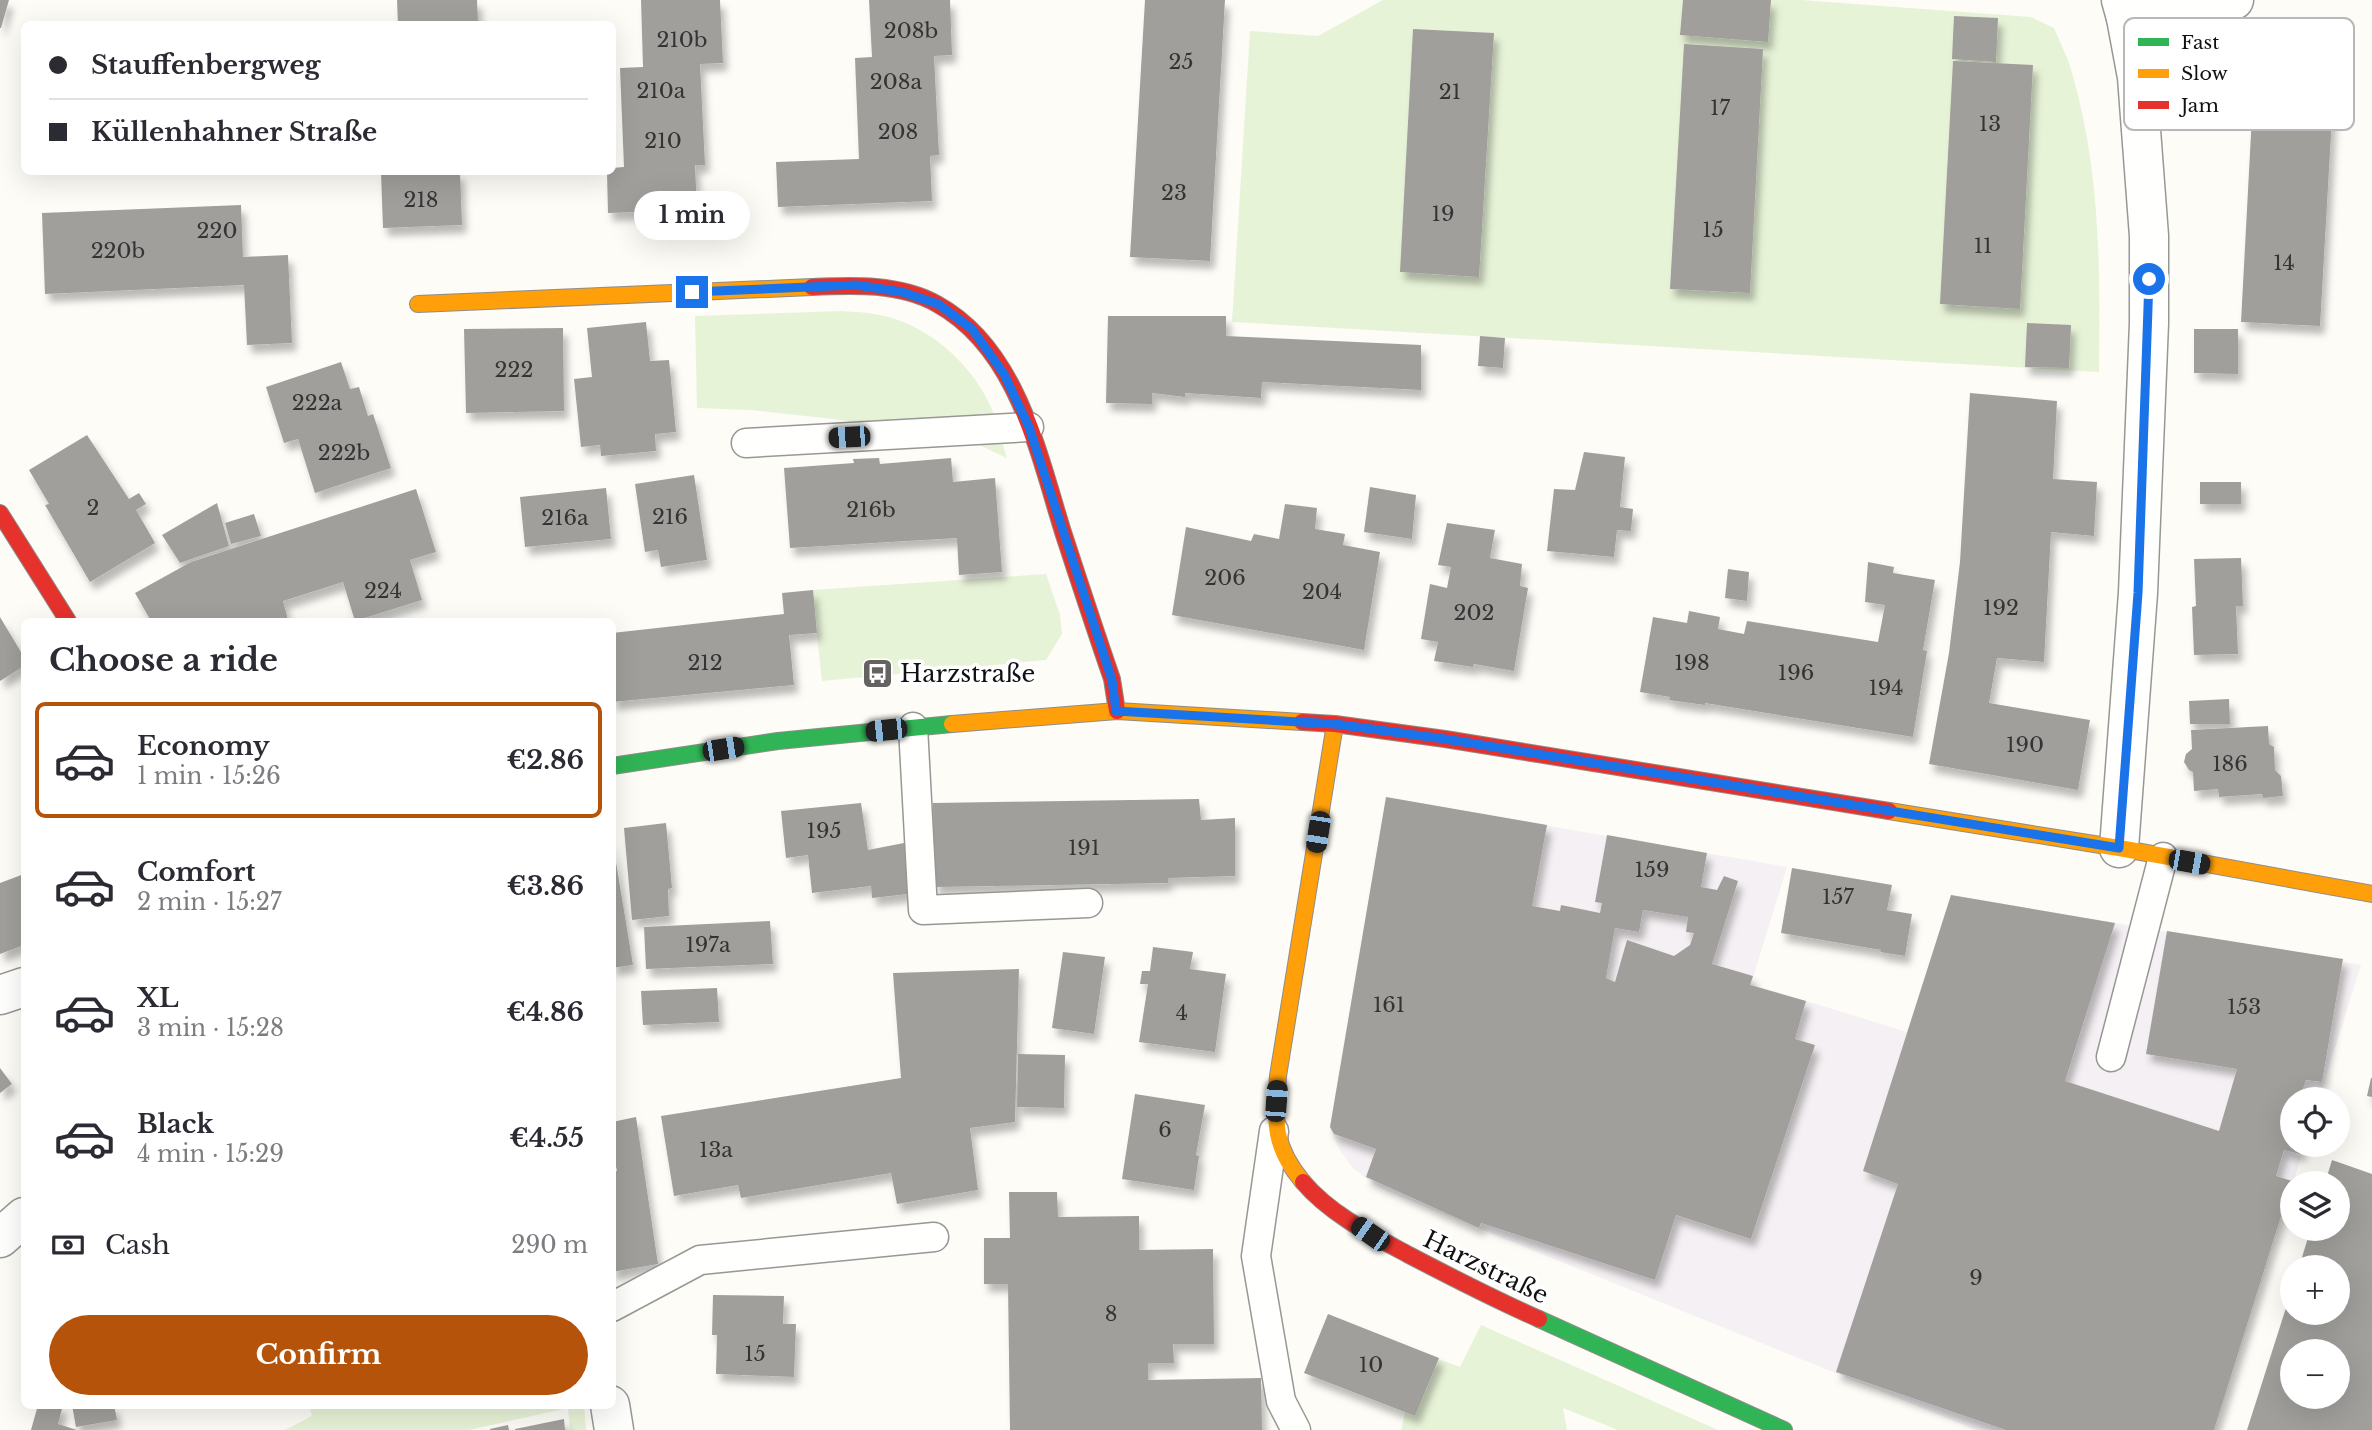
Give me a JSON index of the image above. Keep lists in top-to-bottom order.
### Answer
{
  "streets": {
    "street": ["Harzstraße"]
  },
  "places": {
    "bus stop": ["Harzstraße"]
  },
  "house_numbers": [
    "208b",
    "210b",
    "25",
    "208a",
    "210a",
    "21",
    "17",
    "13",
    "208",
    "210",
    "23",
    "218",
    "19",
    "15",
    "220",
    "11",
    "220b",
    "14",
    "222",
    "222a",
    "222b",
    "2",
    "216b",
    "216",
    "216a",
    "206",
    "224",
    "204",
    "192",
    "202",
    "212",
    "198",
    "196",
    "194",
    "190",
    "186",
    "195",
    "191",
    "159",
    "157",
    "197a",
    "161",
    "153",
    "4",
    "6",
    "13a",
    "9",
    "8",
    "15",
    "10"
  ],
  "legend": ["Fast", "Slow", "Jam"],
  "page": {
    "banner": ["Stauffenbergweg", "Küllenhahner Straße"],
    "bubble": "1 min",
    "heading": "Choose a ride",
    "list": [
      {
        "name": "Economy",
        "note": "1 min · 15:26",
        "value": "€2.86"
      },
      {
        "name": "Comfort",
        "note": "2 min · 15:27",
        "value": "€3.86"
      },
      {
        "name": "XL",
        "note": "3 min · 15:28",
        "value": "€4.86"
      },
      {
        "name": "Black",
        "note": "4 min · 15:29",
        "value": "€4.55"
      }
    ],
    "map_buttons": ["+", "−"],
    "pay": ["Cash", "290 m"],
    "buttons": "Confirm"
  }
}
